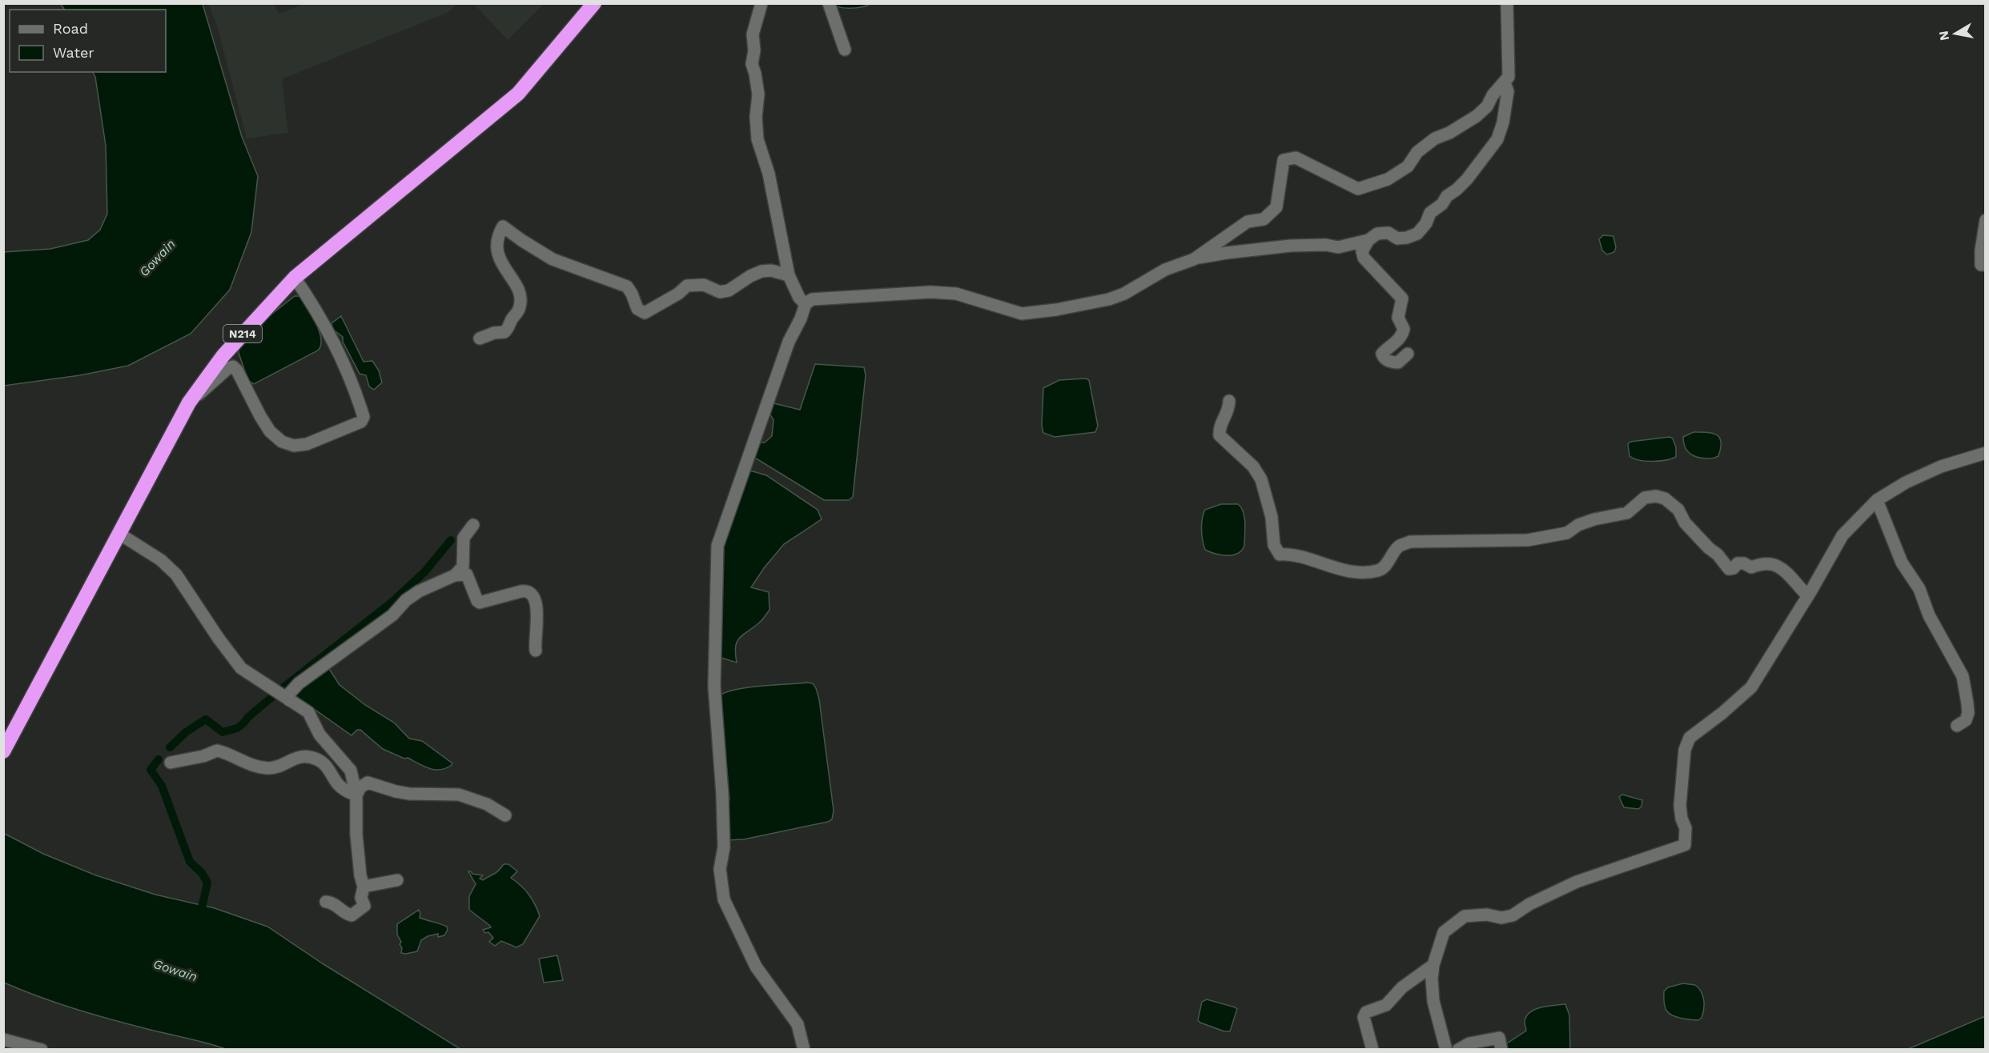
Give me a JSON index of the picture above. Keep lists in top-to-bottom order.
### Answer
{
  "streets": {
    "highway": ["N214"]
  },
  "water": ["Gowain"],
  "legend": ["Road", "Water"],
  "north": "left"
}
